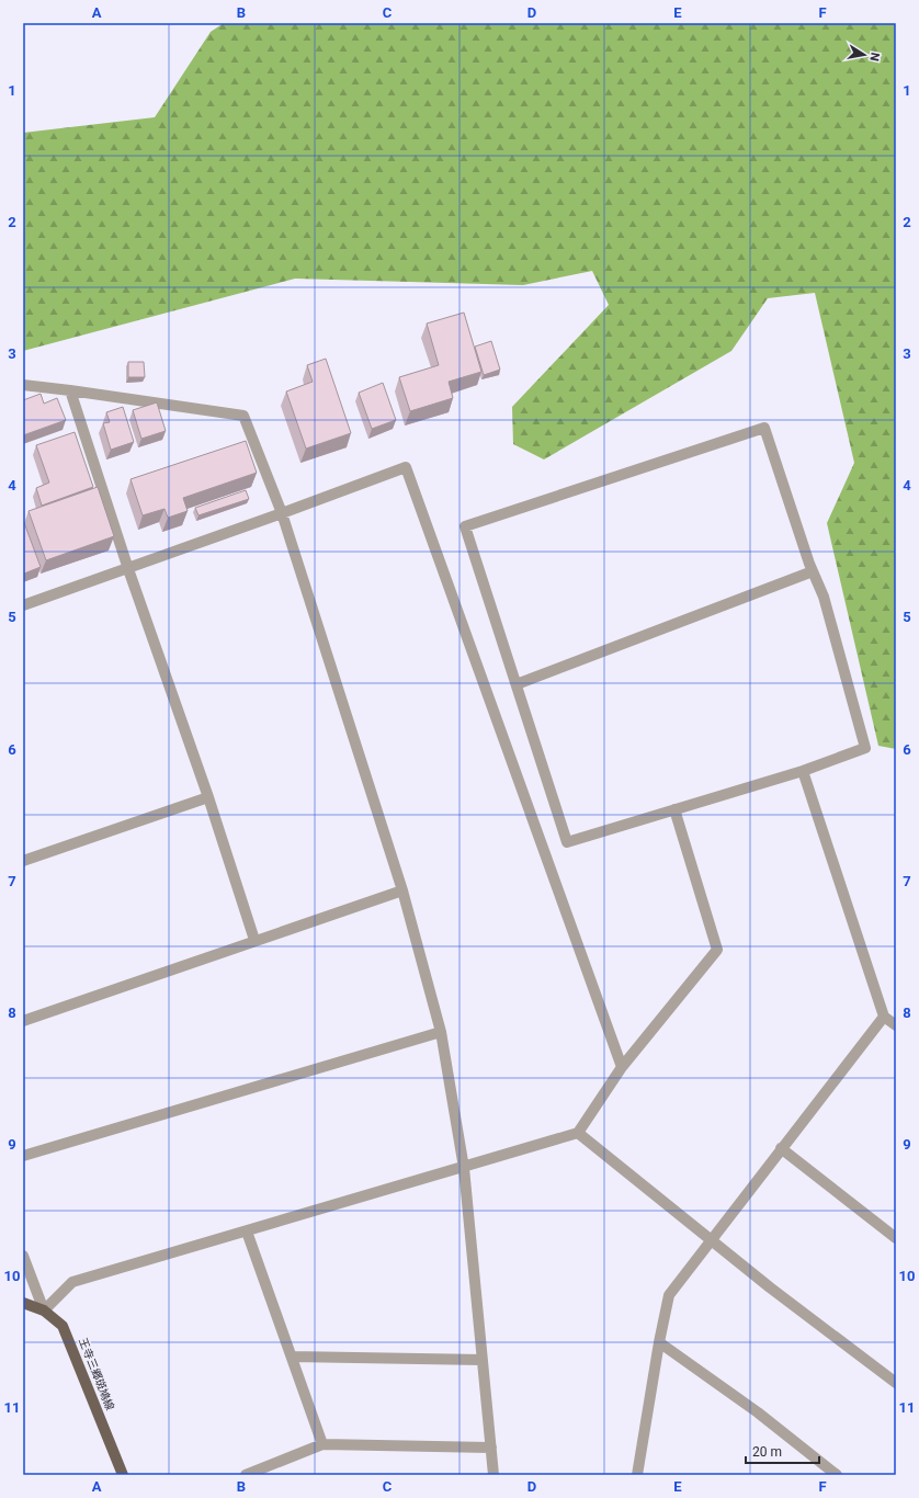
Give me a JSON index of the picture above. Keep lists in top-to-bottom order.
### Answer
{
  "streets": {
    "main road": ["王寺三郷斑鳩線"]
  },
  "scale_bar": "20 m",
  "north": "right",
  "grid": {
    "columns": [
      "A",
      "B",
      "C",
      "D",
      "E",
      "F"
    ],
    "rows": [
      "1",
      "2",
      "3",
      "4",
      "5",
      "6",
      "7",
      "8",
      "9",
      "10",
      "11"
    ]
  }
}
